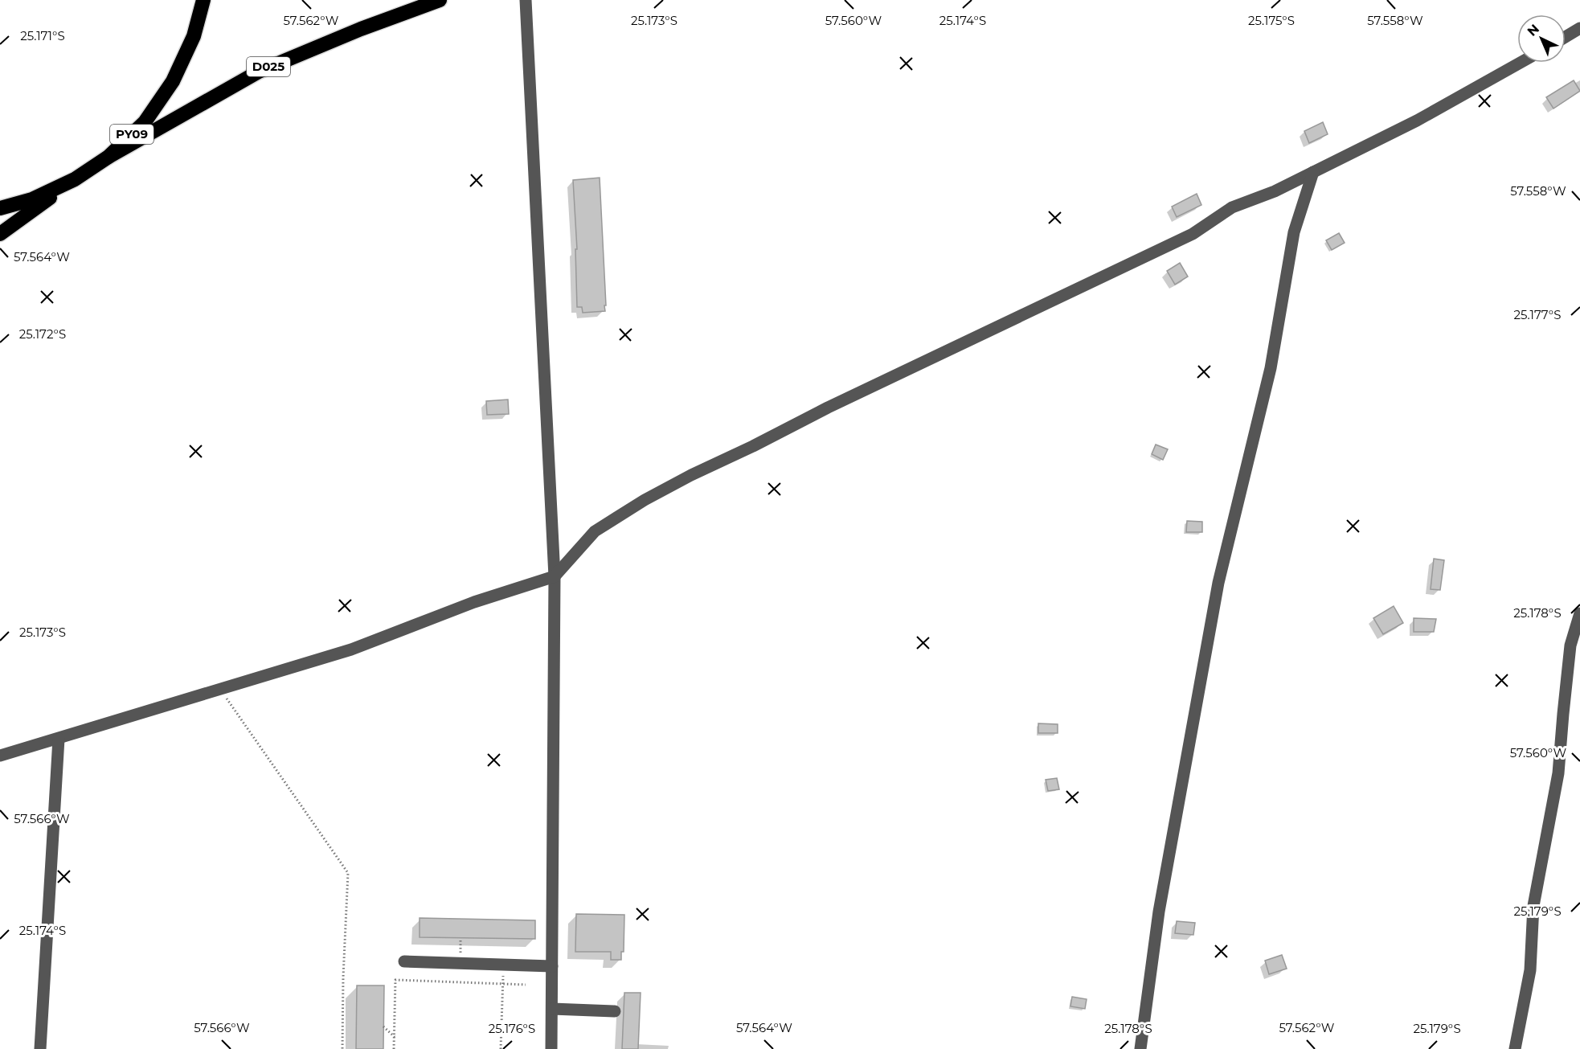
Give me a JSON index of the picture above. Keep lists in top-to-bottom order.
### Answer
{
  "streets": {
    "highway": ["D025", "PY09"]
  },
  "crossings": [
    ["D025", "PY09"]
  ],
  "north": "top left",
  "coordinates": [
    "25.173°S",
    "25.174°S",
    "25.175°S",
    "57.562°W",
    "57.560°W",
    "57.558°W",
    "25.171°S",
    "57.564°W",
    "25.177°S",
    "25.172°S",
    "25.178°S",
    "57.566°W",
    "25.179°S",
    "25.176°S"
  ]
}
